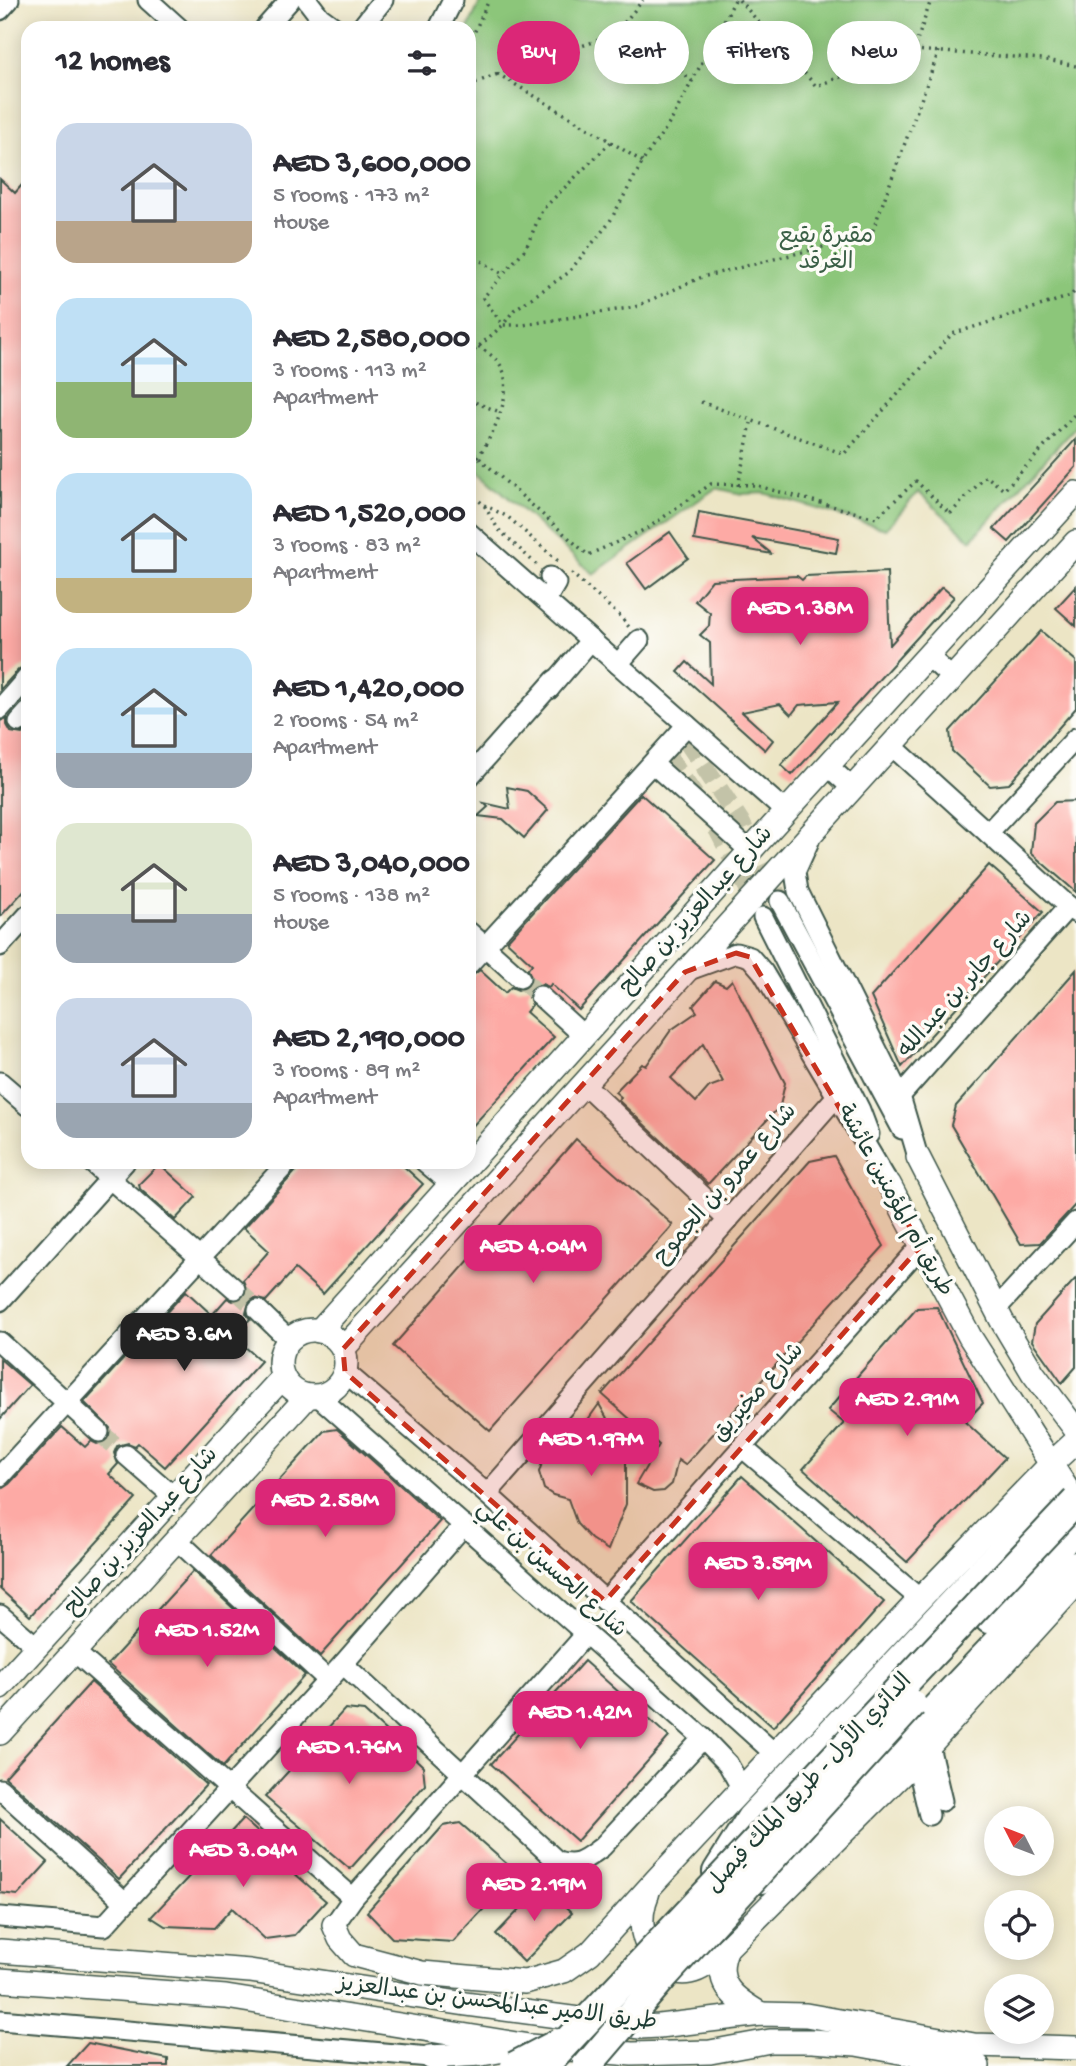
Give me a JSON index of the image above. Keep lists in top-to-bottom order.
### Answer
{
  "streets": {
    "highway": ["الدائري الأول - طريق الملك فيصل"],
    "main road": ["شارع عبدالعزيز بن صالح", "طريق أم المؤمنين عائشة", "طريق الامير عبدالمحسن بن عبدالعزيز"],
    "street": [
      "شارع جابر بن عبدالله",
      "شارع عمرو بن الجموح",
      "شارع مخيريق",
      "شارع الحسين بن علي"
    ]
  },
  "crossings": [
    ["شارع عبدالعزيز بن صالح", "طريق أم المؤمنين عائشة"],
    ["شارع عبدالعزيز بن صالح", "شارع الحسين بن علي"],
    ["شارع جابر بن عبدالله", "طريق أم المؤمنين عائشة"],
    ["شارع عمرو بن الجموح", "طريق أم المؤمنين عائشة"],
    ["شارع عمرو بن الجموح", "شارع الحسين بن علي"],
    ["طريق أم المؤمنين عائشة", "شارع مخيريق"],
    ["طريق أم المؤمنين عائشة", "الدائري الأول - طريق الملك فيصل"],
    ["شارع مخيريق", "شارع الحسين بن علي"],
    ["الدائري الأول - طريق الملك فيصل", "طريق الامير عبدالمحسن بن عبدالعزيز"]
  ],
  "parks": ["مقبرة بقيع الغرقد"],
  "north": "top left",
  "page": {
    "chip": [
      "Buy",
      "Rent",
      "Filters",
      "New"
    ],
    "heading": "12 homes",
    "list": [
      {
        "name": "AED 3,600,000",
        "note": "5 rooms · 173 m² · House"
      },
      {
        "name": "AED 2,580,000",
        "note": "3 rooms · 113 m² · Apartment"
      },
      {
        "name": "AED 1,520,000",
        "note": "3 rooms · 83 m² · Apartment"
      },
      {
        "name": "AED 1,420,000",
        "note": "2 rooms · 54 m² · Apartment"
      },
      {
        "name": "AED 3,040,000",
        "note": "5 rooms · 138 m² · House"
      },
      {
        "name": "AED 2,190,000",
        "note": "3 rooms · 89 m² · Apartment"
      }
    ],
    "price": [
      "AED 1.38M",
      "AED 4.04M",
      "AED 3.6M",
      "AED 2.91M",
      "AED 1.97M",
      "AED 2.58M",
      "AED 3.59M",
      "AED 1.52M",
      "AED 1.42M",
      "AED 1.76M",
      "AED 3.04M",
      "AED 2.19M"
    ]
  }
}
